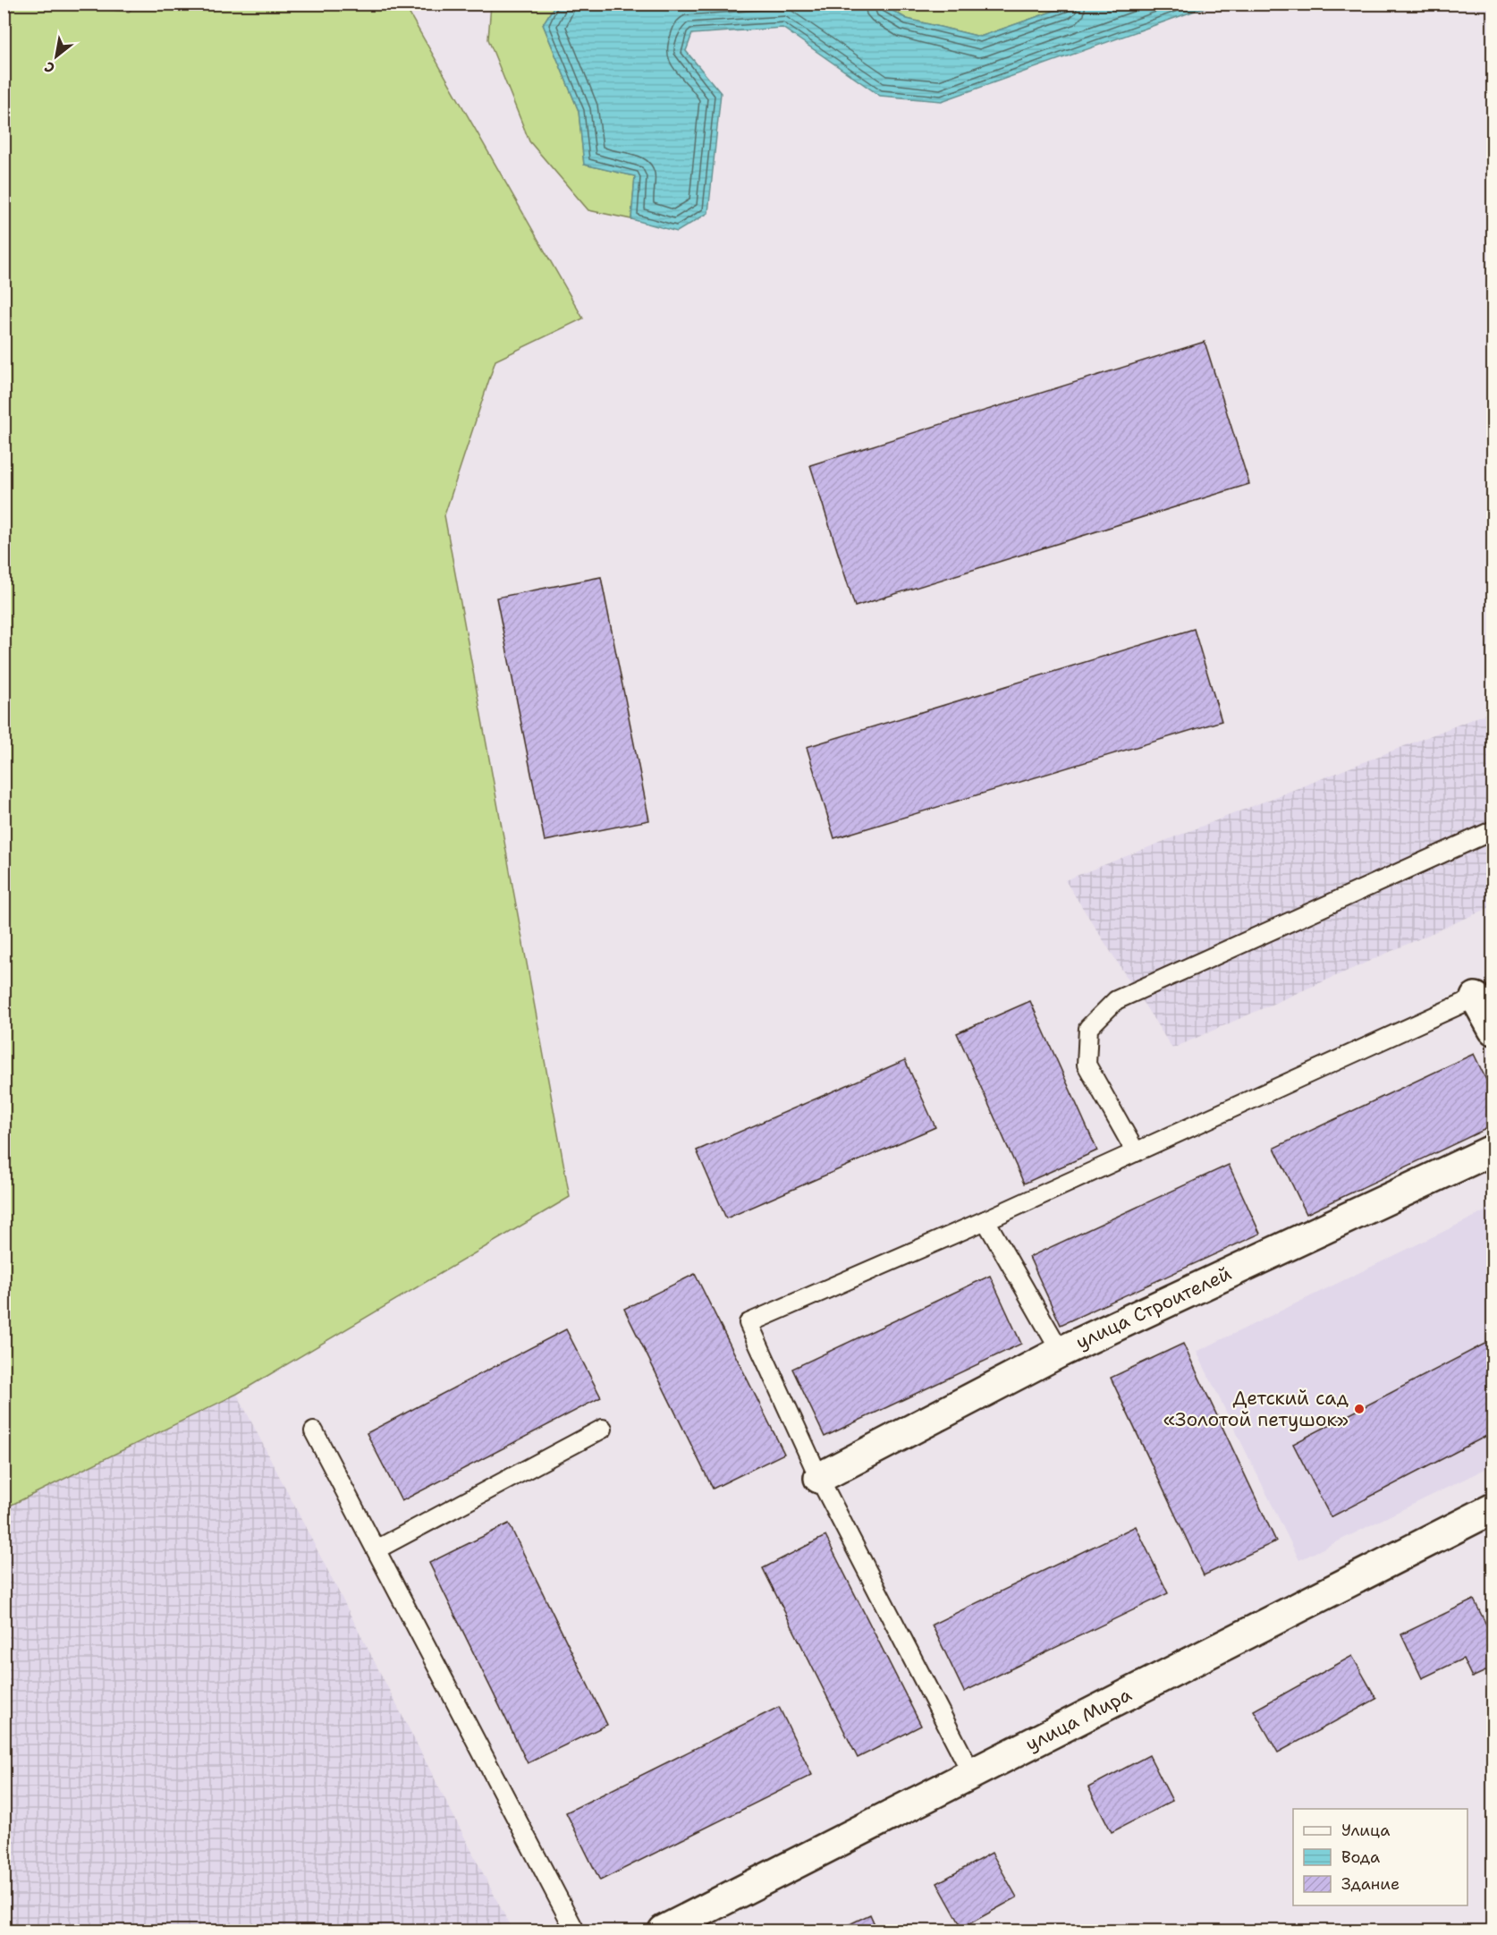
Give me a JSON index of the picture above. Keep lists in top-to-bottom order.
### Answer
{
  "streets": {
    "street": ["улица Строителей", "улица Мира"]
  },
  "places": ["Детский сад «Золотой петушок»"],
  "legend": ["Улица", "Вода", "Здание"],
  "north": "bottom left"
}
